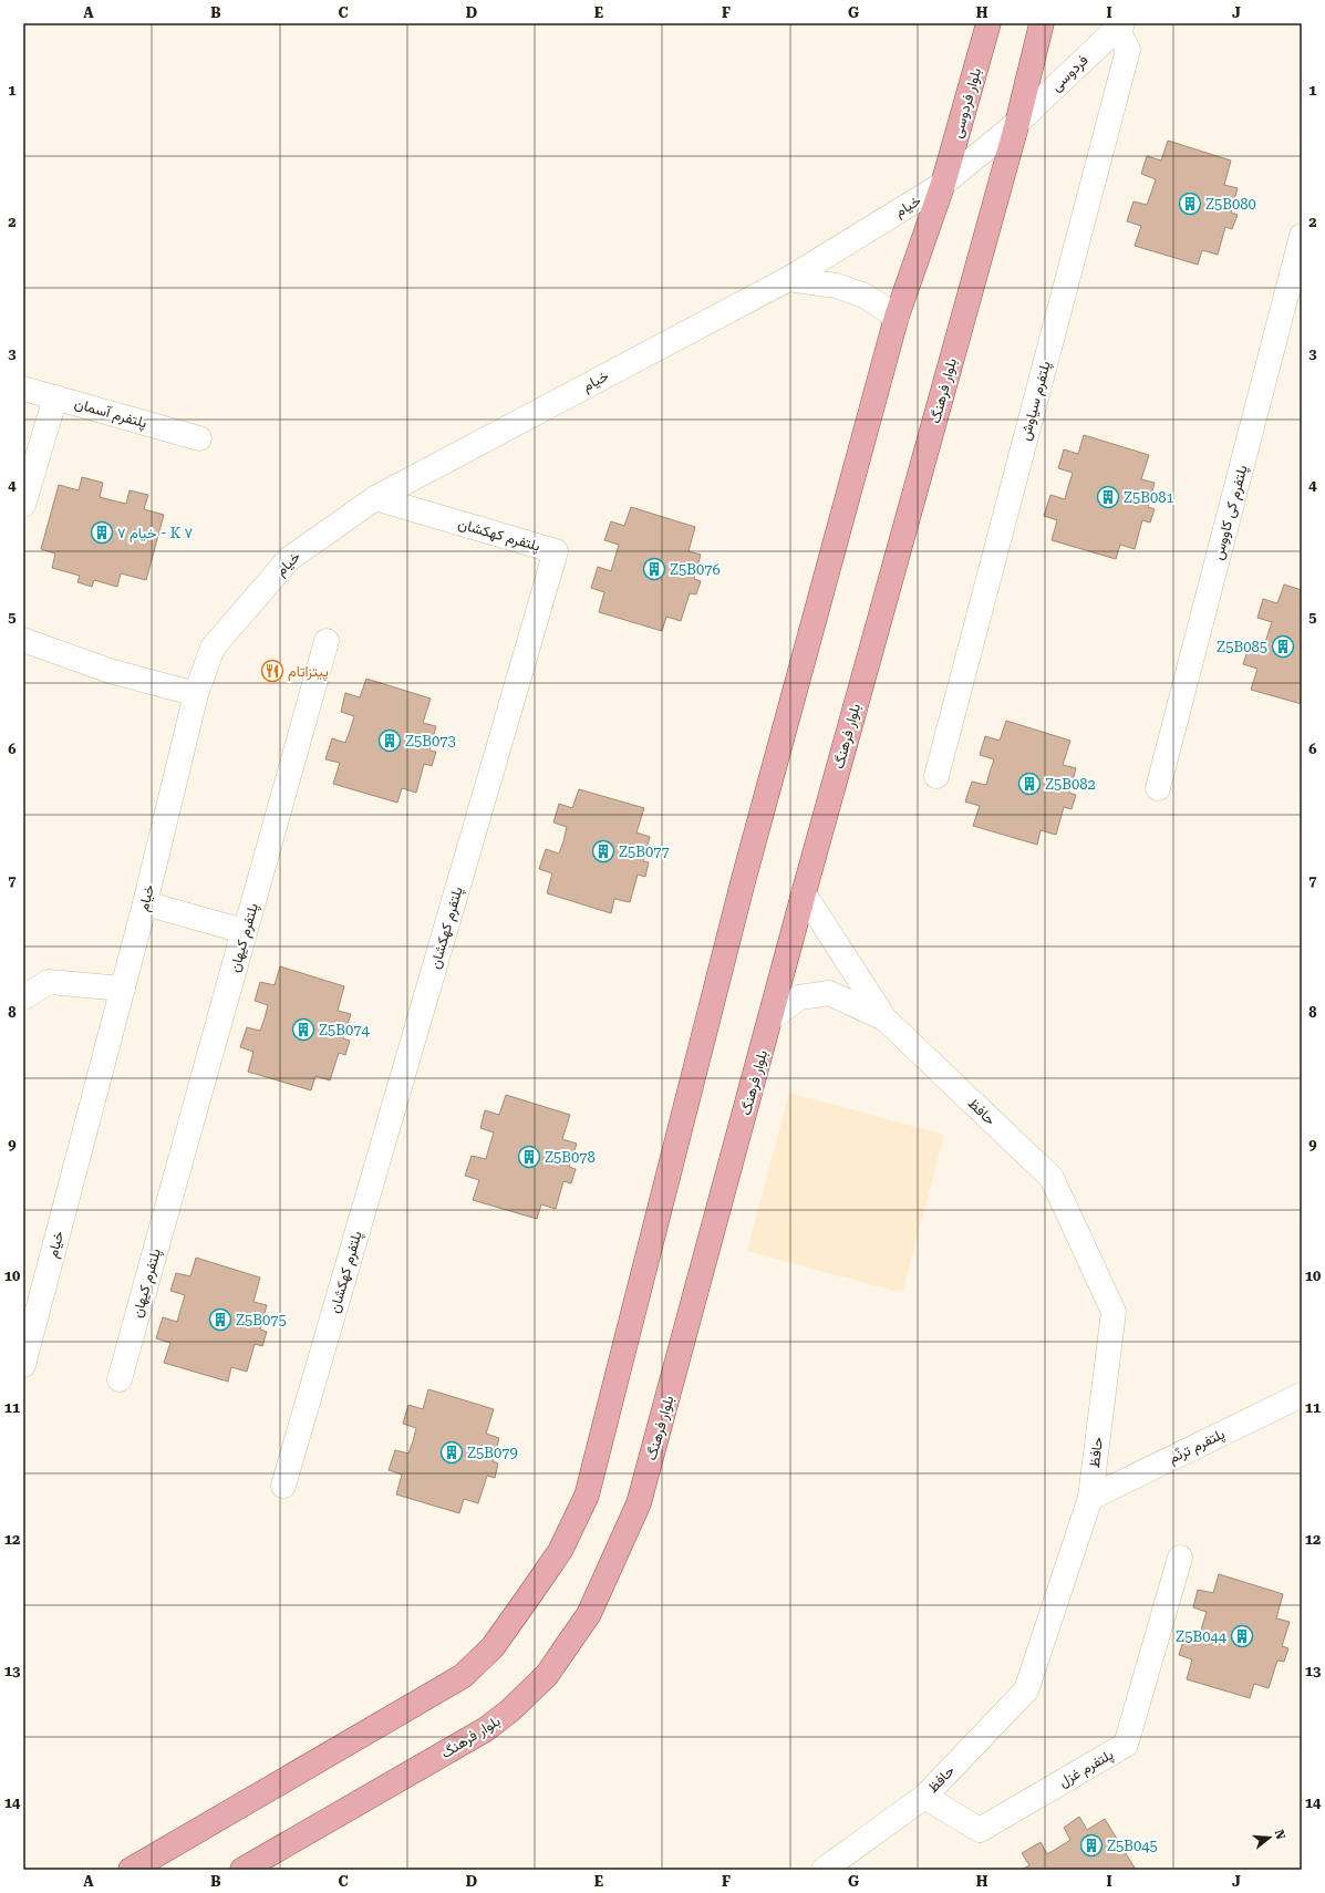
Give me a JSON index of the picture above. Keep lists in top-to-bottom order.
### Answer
{
  "streets": {
    "main road": ["بلوار فردوسی", "بلوار فرهنگ"],
    "street": [
      "فردوسی",
      "خیام",
      "پلتفرم سیاوش",
      "پلتفرم آسمان",
      "پلتفرم کی کاووس",
      "پلتفرم کهکشان",
      "پلتفرم کیهان",
      "حافظ",
      "پلتفرم ترنّم",
      "پلتفرم غزل"
    ]
  },
  "crossings": [
    ["فردوسی", "خیام"],
    ["فردوسی", "بلوار فرهنگ"],
    ["فردوسی", "پلتفرم سیاوش"],
    ["بلوار فردوسی", "خیام"],
    ["خیام", "بلوار فرهنگ"],
    ["خیام", "پلتفرم کهکشان"],
    ["خیام", "پلتفرم کیهان"],
    ["حافظ", "پلتفرم ترنّم"],
    ["حافظ", "پلتفرم غزل"]
  ],
  "places": {
    "building": [
      "Z5B080",
      "Z5B081",
      "خیام ۷ - K ۷",
      "Z5B076",
      "Z5B085",
      "Z5B073",
      "Z5B082",
      "Z5B077",
      "Z5B074",
      "Z5B078",
      "Z5B075",
      "Z5B079",
      "Z5B044",
      "Z5B045"
    ],
    "restaurant": ["پیتزاتام"]
  },
  "north": "right",
  "grid": {
    "columns": [
      "A",
      "B",
      "C",
      "D",
      "E",
      "F",
      "G",
      "H",
      "I",
      "J"
    ],
    "rows": [
      "1",
      "2",
      "3",
      "4",
      "5",
      "6",
      "7",
      "8",
      "9",
      "10",
      "11",
      "12",
      "13",
      "14"
    ]
  }
}
